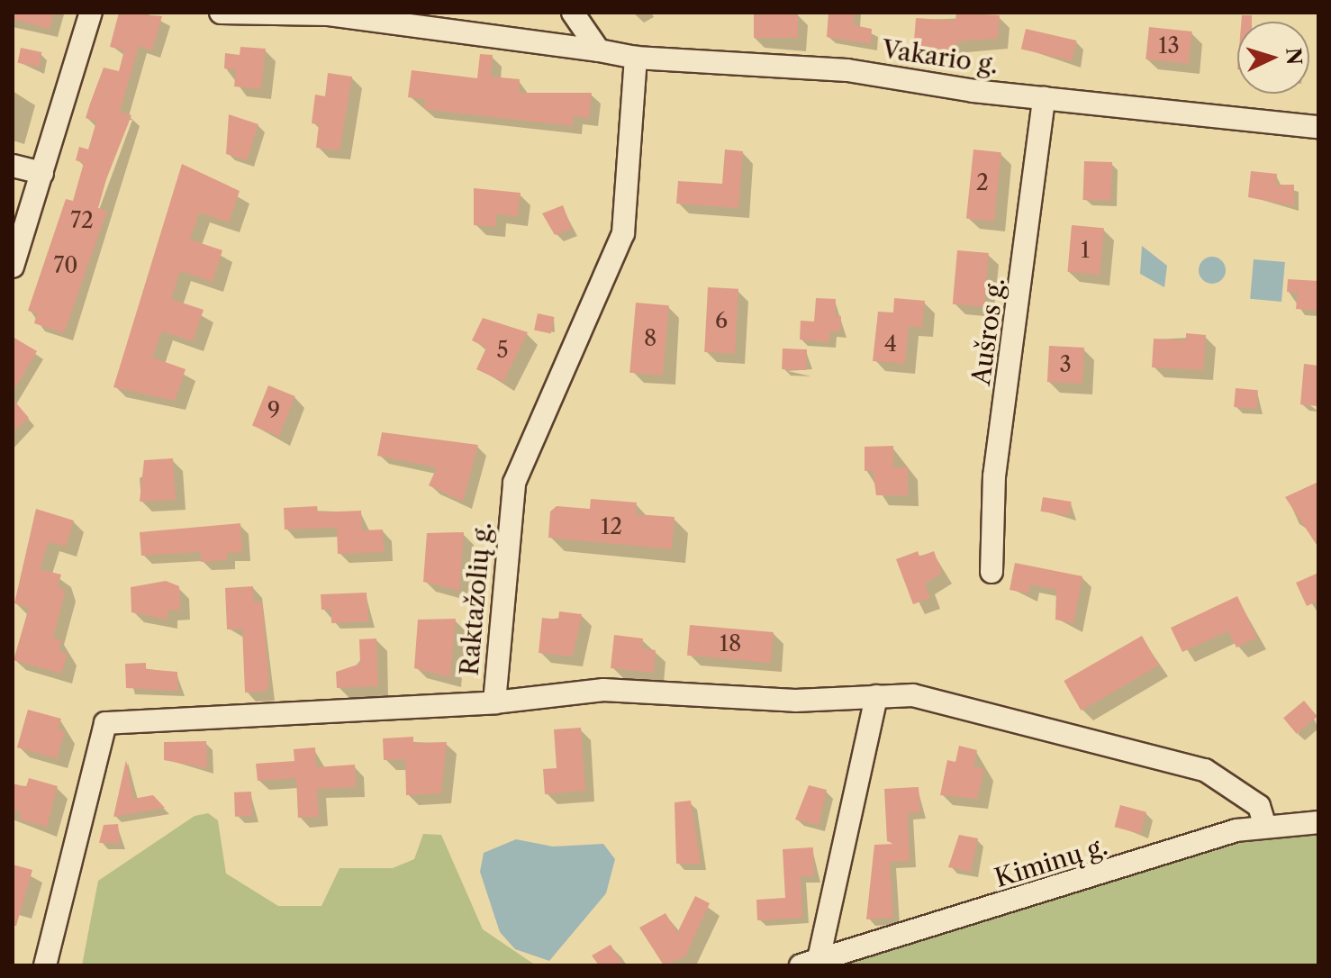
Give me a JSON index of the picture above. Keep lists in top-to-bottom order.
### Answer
{
  "streets": {
    "street": [
      "Vakario g.",
      "Aušros g.",
      "Raktažolių g.",
      "Kiminų g."
    ]
  },
  "crossings": [
    ["Vakario g.", "Aušros g."],
    ["Vakario g.", "Raktažolių g."]
  ],
  "house_numbers": [
    "13",
    "2",
    "72",
    "1",
    "70",
    "6",
    "8",
    "4",
    "5",
    "3",
    "9",
    "12",
    "18"
  ],
  "north": "right"
}
